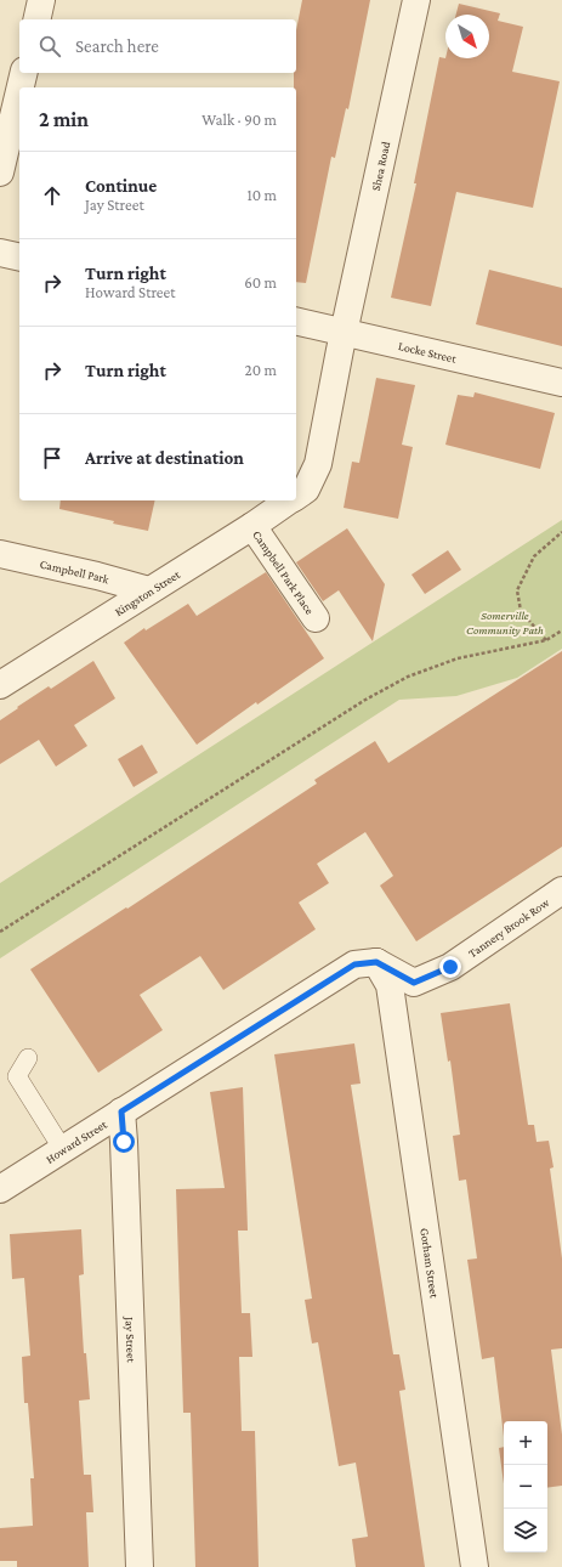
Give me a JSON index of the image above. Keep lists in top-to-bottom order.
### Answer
{
  "streets": {
    "street": [
      "Shea Road",
      "Locke Street",
      "Campbell Park",
      "Campbell Park Place",
      "Kingston Street",
      "Tannery Brook Row",
      "Howard Street",
      "Gorham Street",
      "Jay Street"
    ]
  },
  "crossings": [
    ["Shea Road", "Locke Street"],
    ["Shea Road", "Kingston Street"],
    ["Locke Street", "Kingston Street"],
    ["Campbell Park", "Kingston Street"],
    ["Campbell Park Place", "Kingston Street"],
    ["Tannery Brook Row", "Howard Street"],
    ["Tannery Brook Row", "Gorham Street"],
    ["Howard Street", "Gorham Street"],
    ["Howard Street", "Jay Street"]
  ],
  "parks": ["Somerville Community Path"],
  "north": "bottom right",
  "page": {
    "search": "Search here",
    "heading": ["2 min", "Walk · 90 m"],
    "list": [
      ["Continue", "Jay Street", "10 m"],
      ["Turn right", "Howard Street", "60 m"],
      ["Turn right", "20 m"],
      "Arrive at destination"
    ],
    "map_buttons": ["+", "−"]
  }
}
